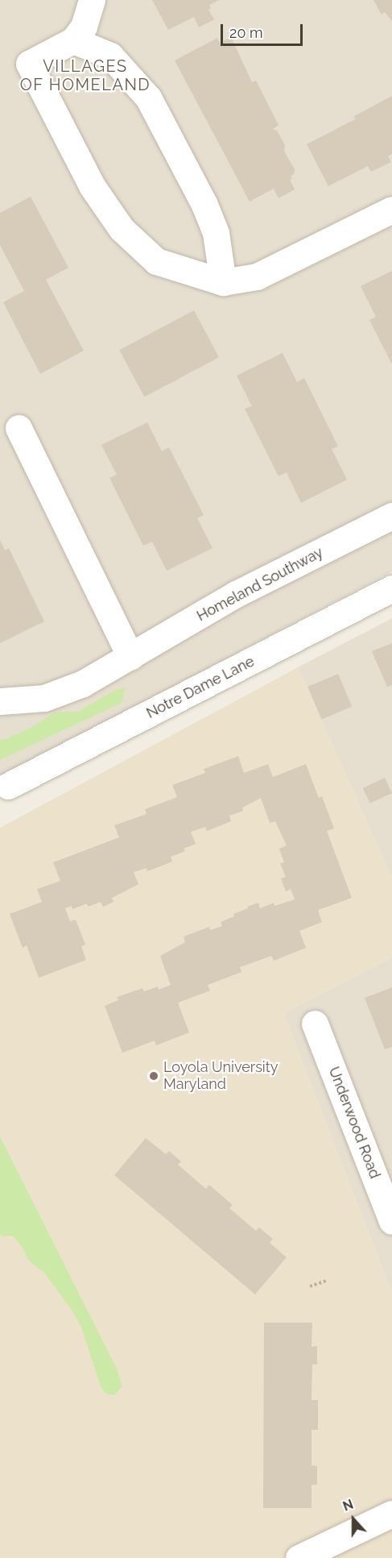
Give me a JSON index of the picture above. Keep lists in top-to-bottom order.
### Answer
{
  "streets": {
    "street": ["Homeland Southway", "Notre Dame Lane", "Underwood Road"]
  },
  "districts": ["VILLAGES OF HOMELAND"],
  "places": ["Loyola University Maryland"],
  "scale_bar": "20 m",
  "north": "top"
}
